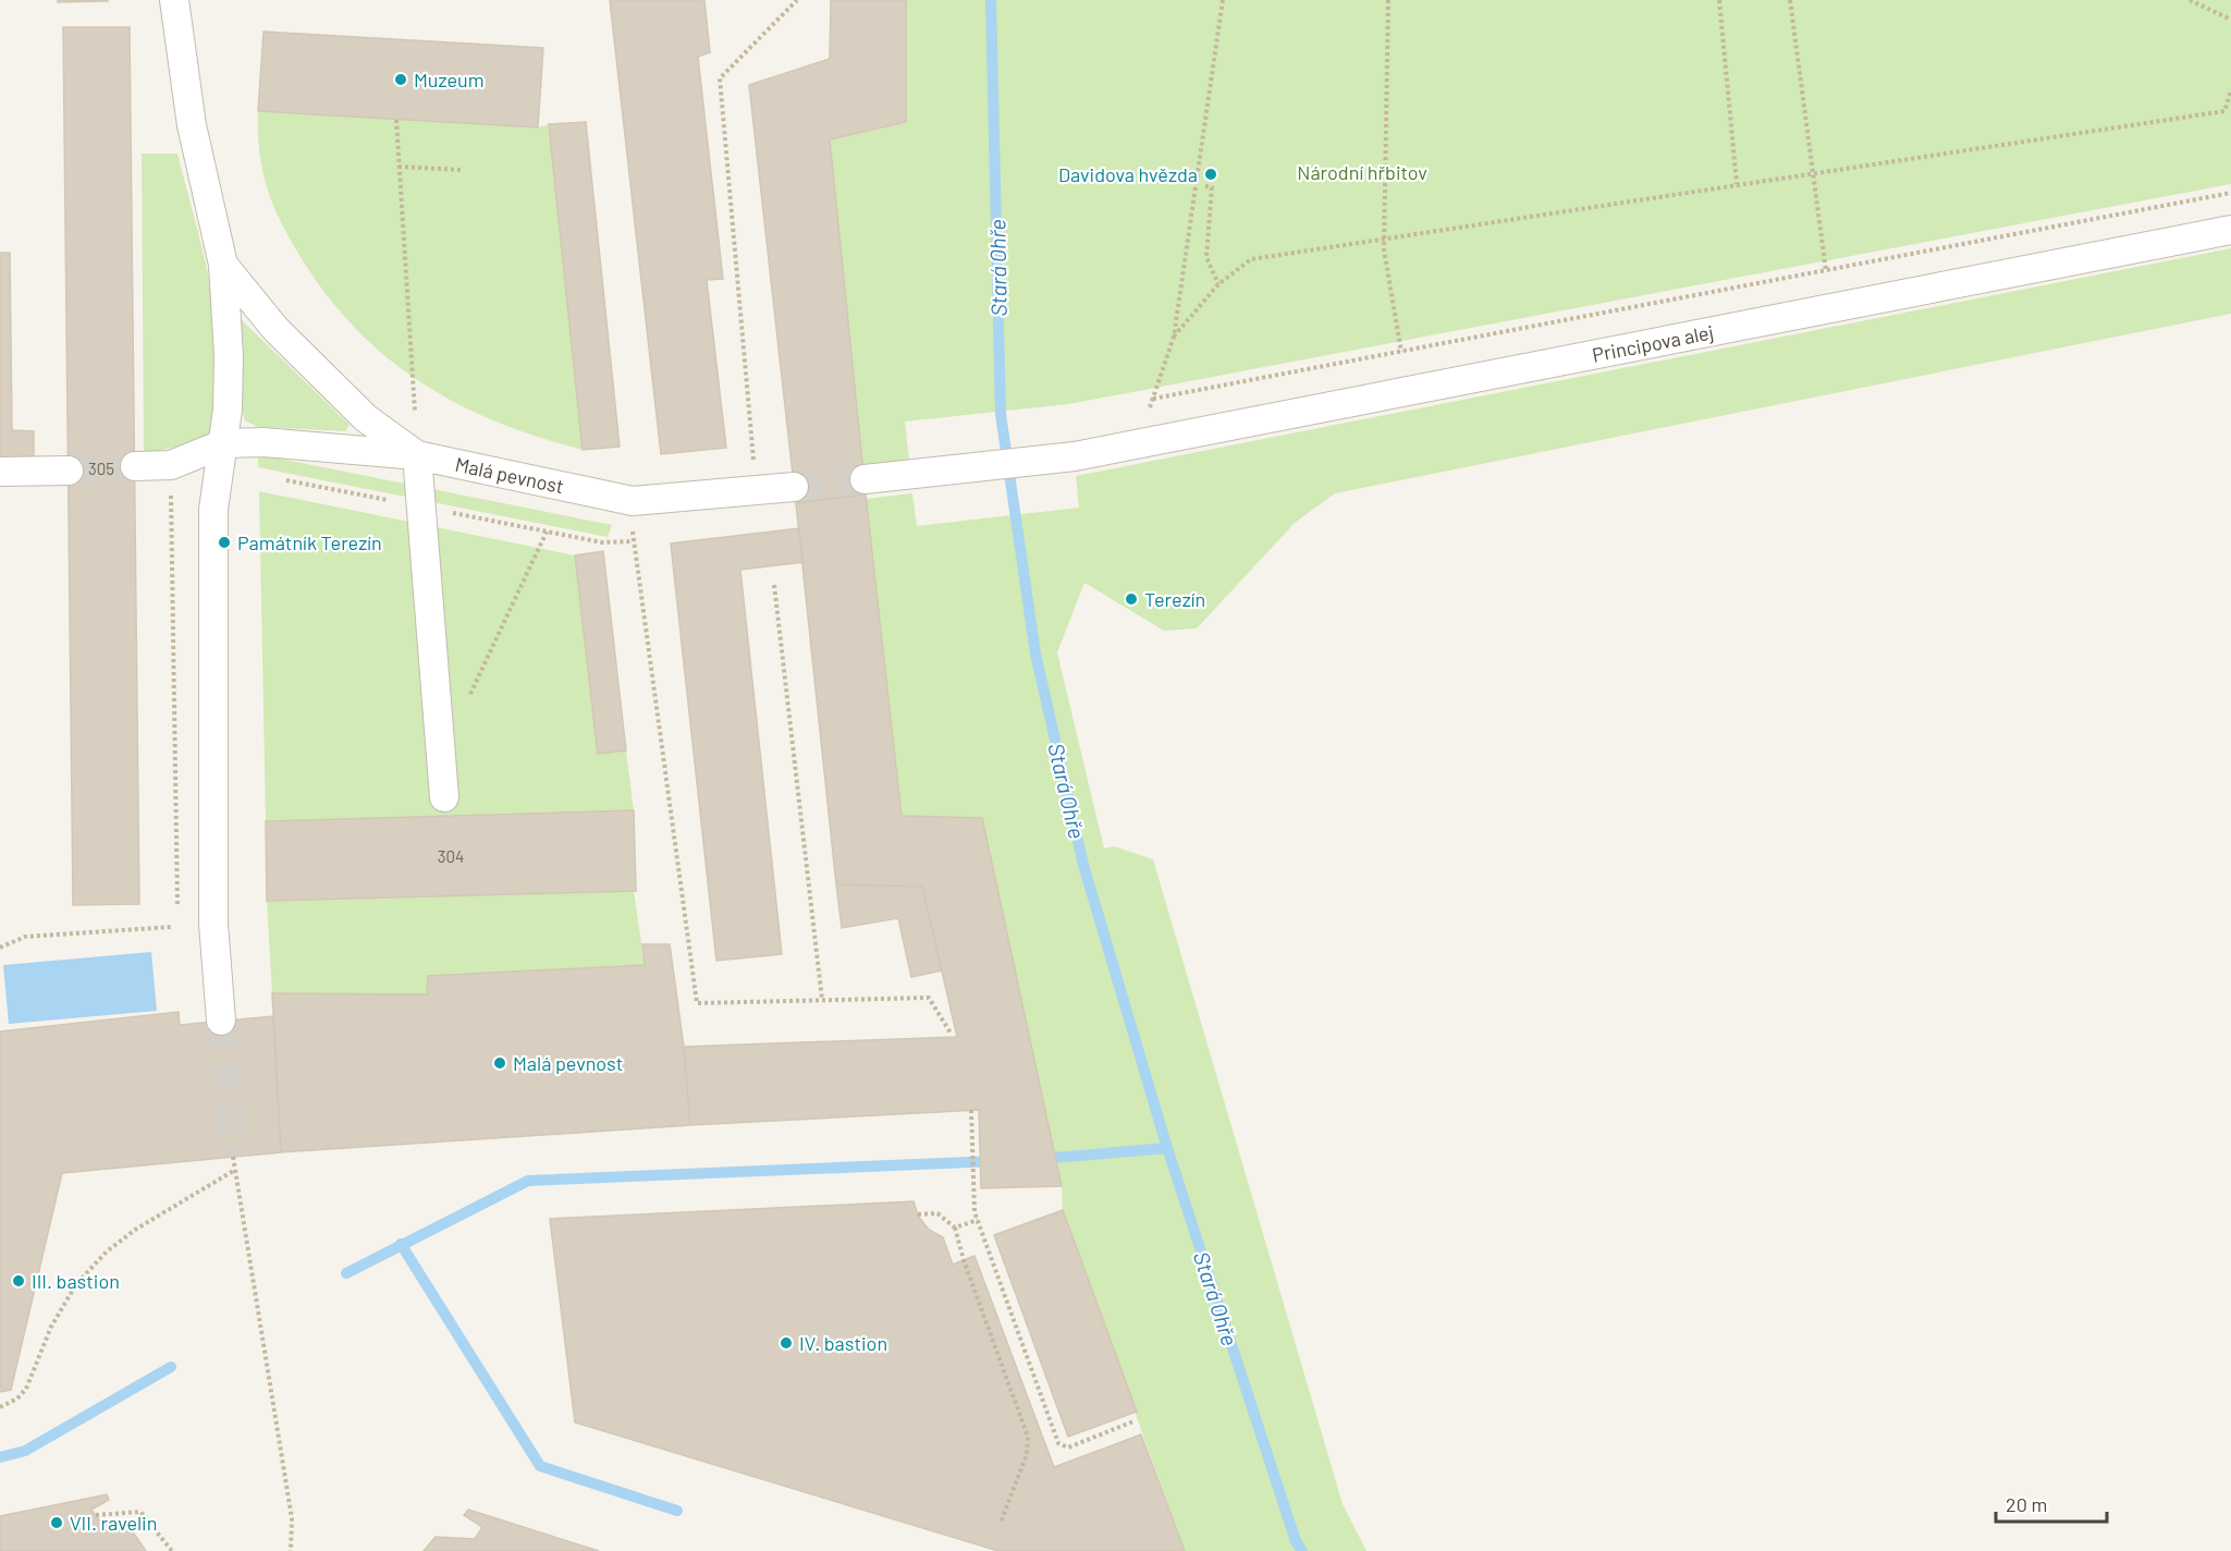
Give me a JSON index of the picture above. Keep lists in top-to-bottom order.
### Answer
{
  "streets": {
    "street": ["Principova alej", "Malá pevnost"]
  },
  "water": ["Stará Ohře"],
  "parks": ["Národní hřbitov"],
  "places": [
    "Muzeum",
    "Davidova hvězda",
    "Památník Terezín",
    "Terezín",
    "Malá pevnost",
    "III. bastion",
    "IV. bastion",
    "VII. ravelin"
  ],
  "house_numbers": ["305", "304"],
  "scale_bar": "20 m"
}
